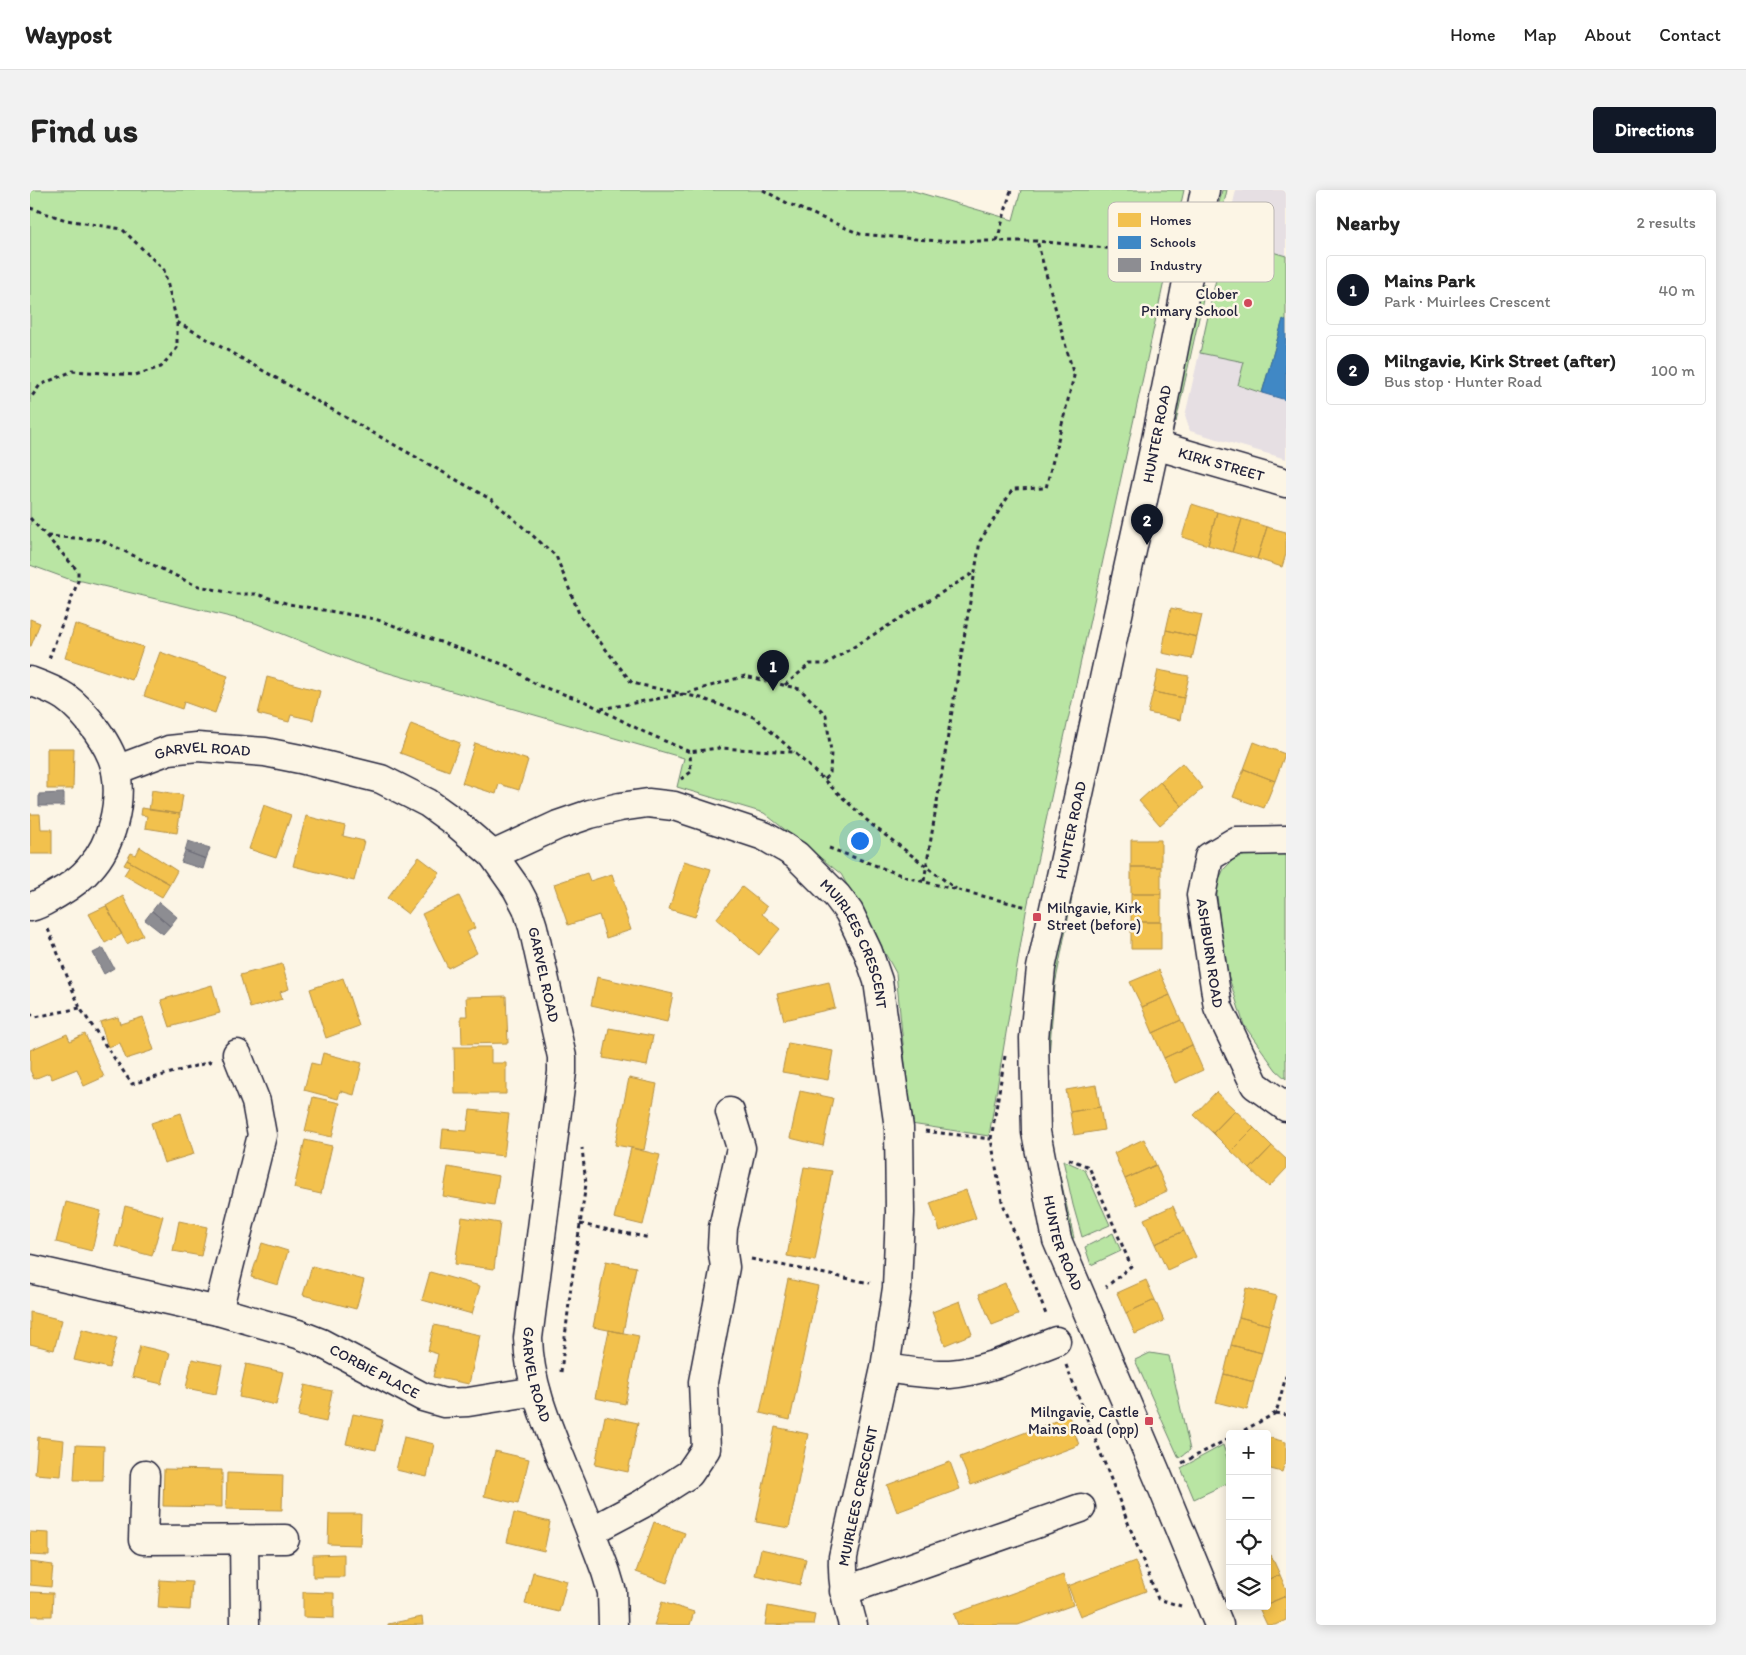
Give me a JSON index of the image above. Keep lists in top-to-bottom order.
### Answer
{
  "streets": {
    "street": [
      "HUNTER ROAD",
      "KIRK STREET",
      "GARVEL ROAD",
      "MUIRLEES CRESCENT",
      "ASHBURN ROAD",
      "CORBIE PLACE"
    ]
  },
  "crossings": [
    ["HUNTER ROAD", "KIRK STREET"],
    ["GARVEL ROAD", "MUIRLEES CRESCENT"],
    ["GARVEL ROAD", "CORBIE PLACE"]
  ],
  "places": {
    "other": ["Clober Primary School"],
    "transit": ["Milngavie, Kirk Street (before)", "Milngavie, Castle Mains Road (opp)"]
  },
  "legend": ["Homes", "Schools", "Industry"],
  "page": {
    "header": "Waypost",
    "nav": [
      "Home",
      "Map",
      "About",
      "Contact"
    ],
    "buttons": "Directions",
    "title": "Find us",
    "heading": ["Nearby", "2 results"],
    "list": [
      {
        "mark": "1",
        "name": "Mains Park",
        "note": "Park · Muirlees Crescent",
        "value": "40 m"
      },
      {
        "mark": "2",
        "name": "Milngavie, Kirk Street (after)",
        "note": "Bus stop · Hunter Road",
        "value": "100 m"
      }
    ],
    "pins": ["2", "1"],
    "map_buttons": ["+", "−"]
  }
}
